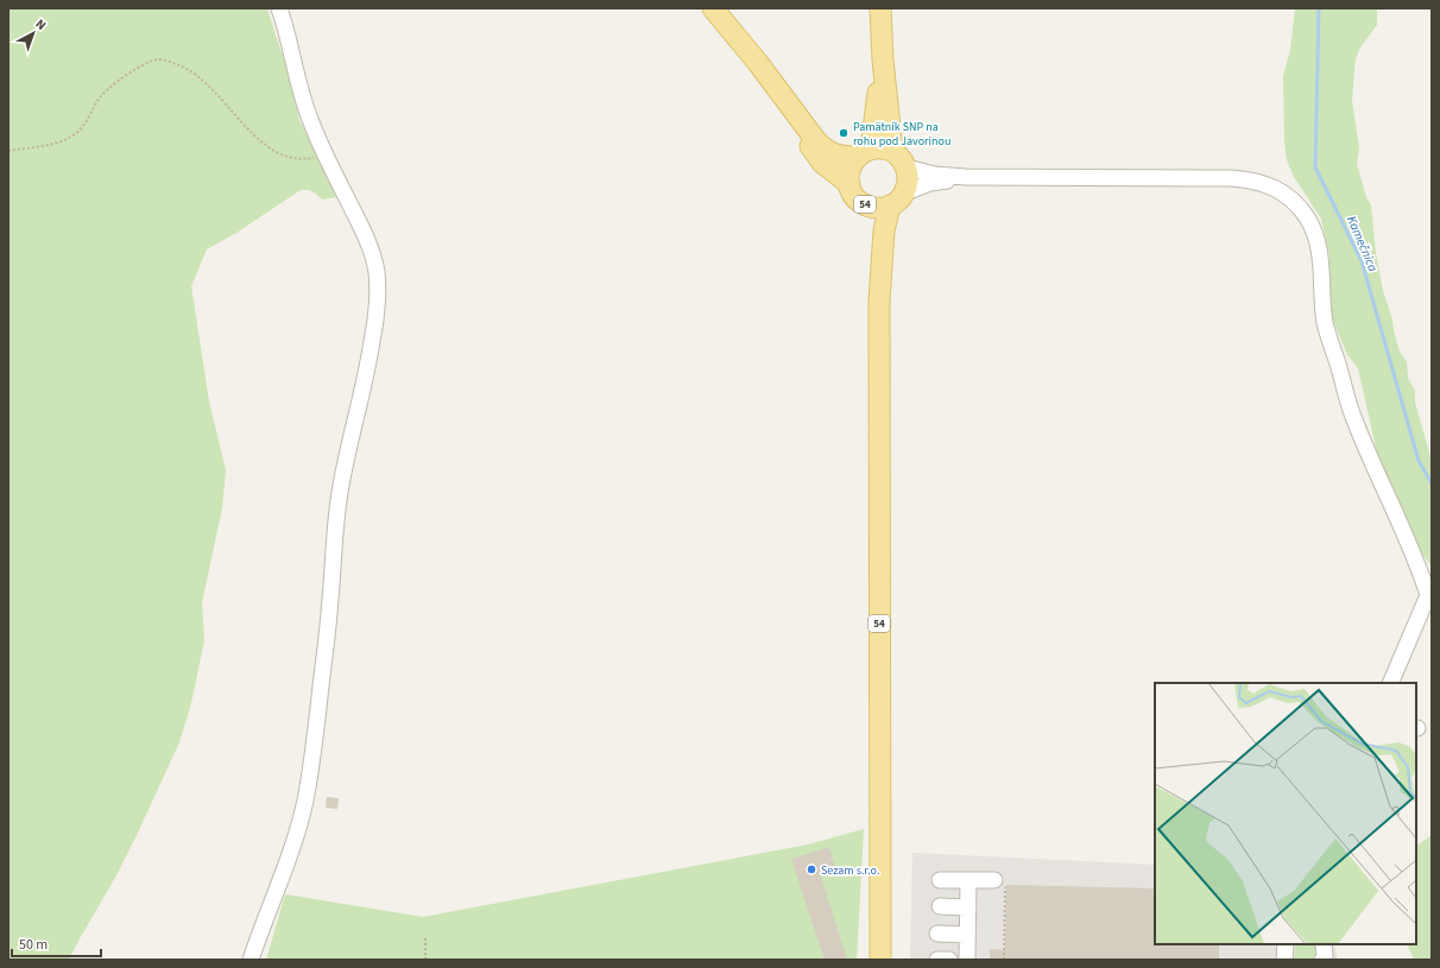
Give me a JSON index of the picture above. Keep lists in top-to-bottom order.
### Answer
{
  "streets": {
    "main road": ["54"]
  },
  "water": ["Kamečnica"],
  "places": ["Pamätník SNP na rohu pod Javorinou", "Sezam s.r.o."],
  "scale_bar": "50 m",
  "north": "top right"
}
